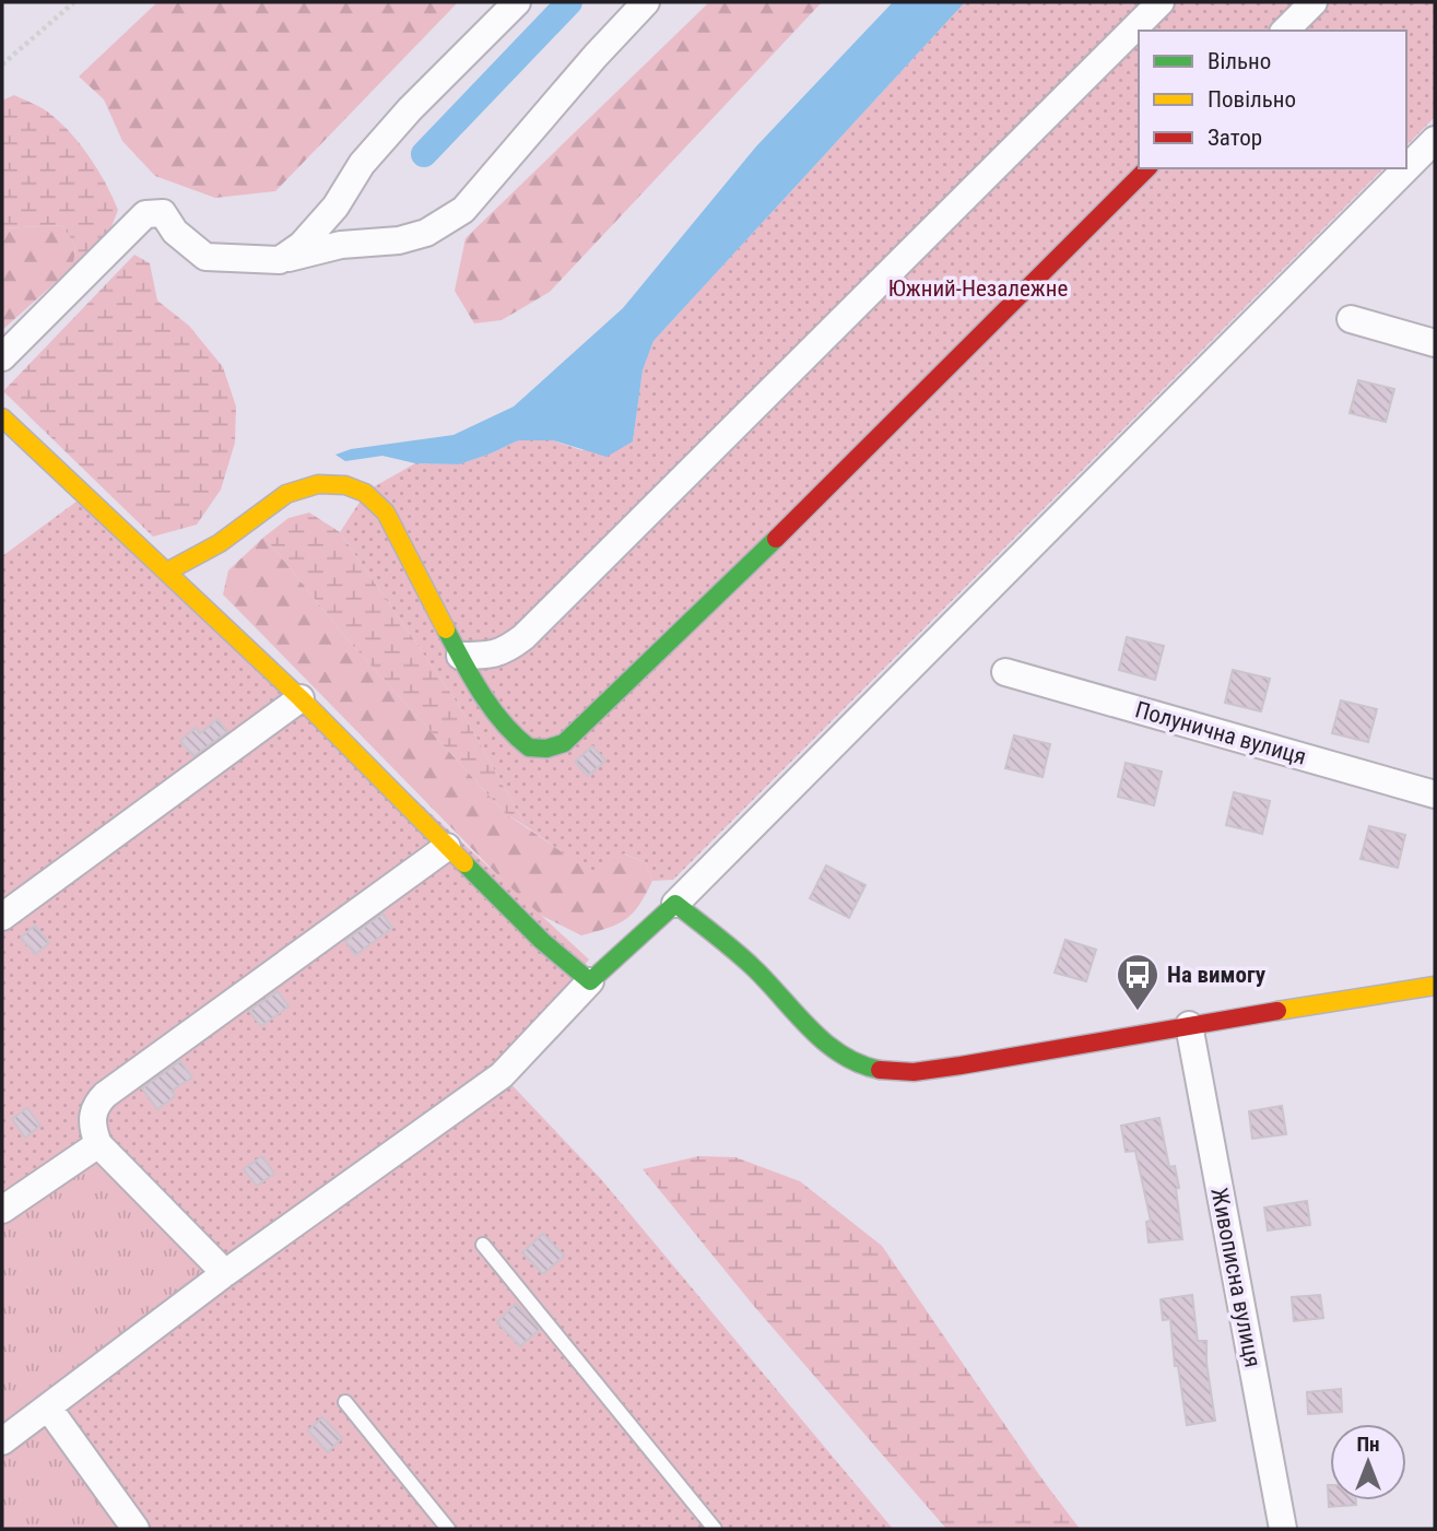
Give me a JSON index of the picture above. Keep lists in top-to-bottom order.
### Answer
{
  "streets": {
    "street": ["Полунична вулиця", "Живописна вулиця"]
  },
  "parks": ["Южний-Незалежне"],
  "places": {
    "bus stop": ["На вимогу"]
  },
  "legend": ["Вільно", "Повільно", "Затор"],
  "north": "top"
}
